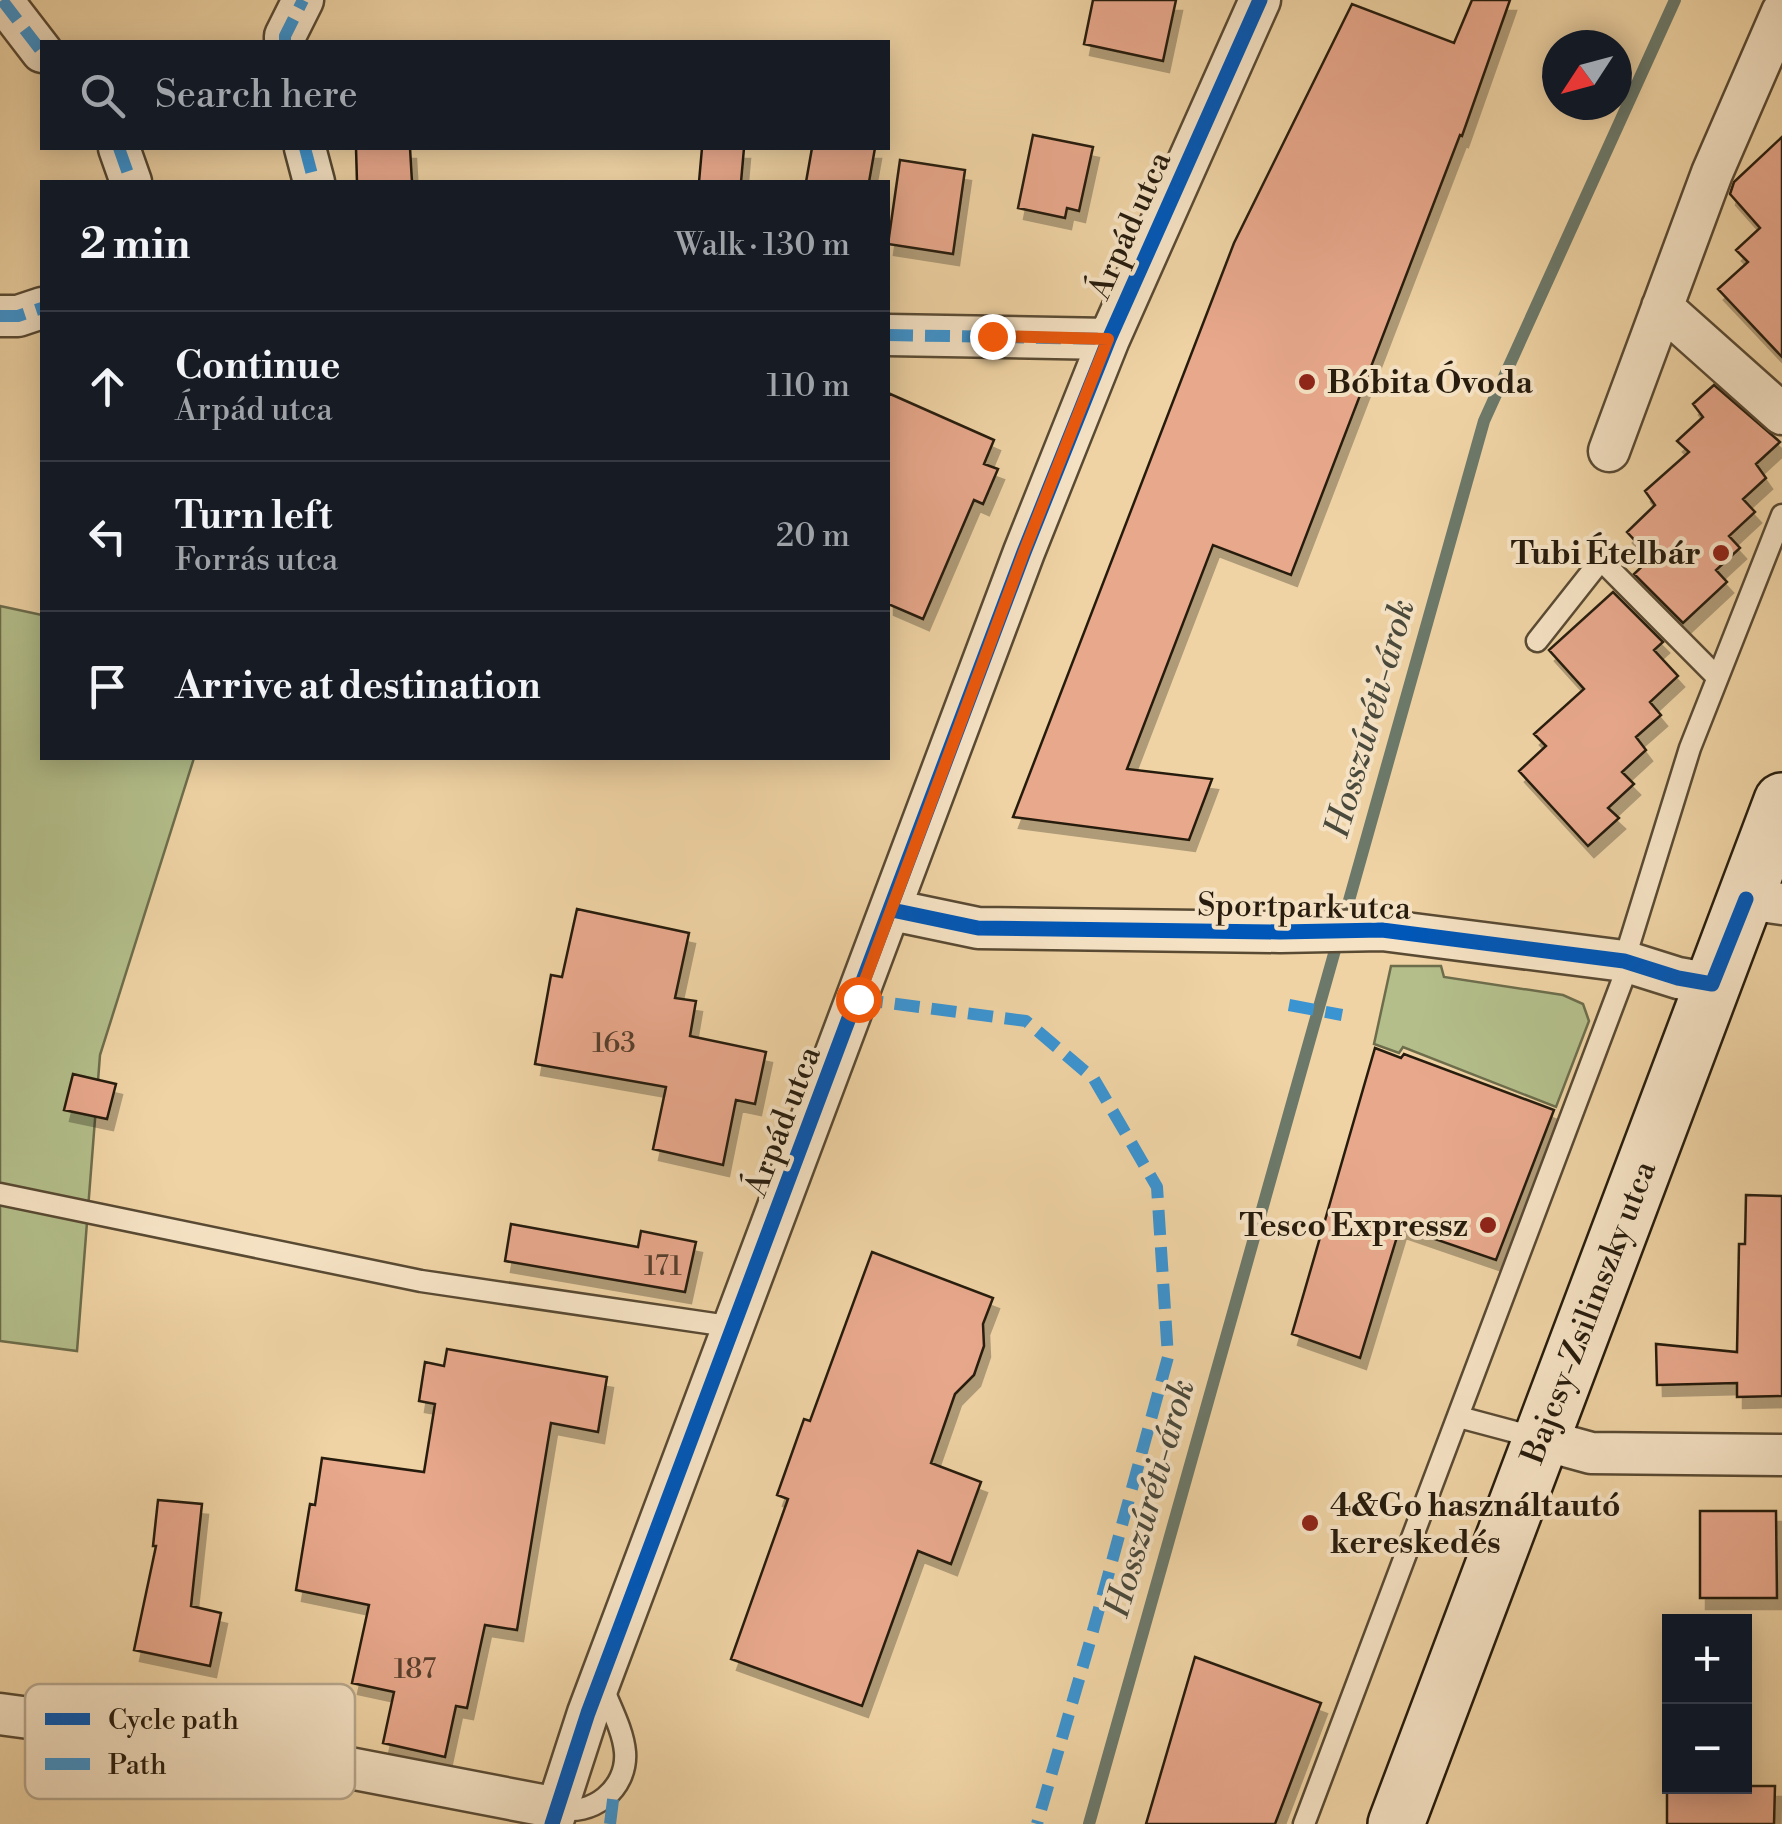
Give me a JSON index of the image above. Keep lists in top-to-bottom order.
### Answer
{
  "streets": {
    "main road": ["Bajcsy-Zsilinszky utca"],
    "street": ["Árpád utca", "Sportpark utca"]
  },
  "crossings": [
    ["Árpád utca", "Sportpark utca"],
    ["Sportpark utca", "Bajcsy-Zsilinszky utca"]
  ],
  "water": ["Hosszúréti-árok"],
  "places": [
    "Bóbita Óvoda",
    "Tubi Ételbár",
    "Tesco Expressz",
    "4&Go használtautó kereskedés"
  ],
  "house_numbers": ["163", "171", "187"],
  "legend": ["Cycle path", "Path"],
  "north": "bottom left",
  "page": {
    "search": "Search here",
    "heading": ["2 min", "Walk · 130 m"],
    "list": [
      ["Continue", "Árpád utca", "110 m"],
      ["Turn left", "Forrás utca", "20 m"],
      "Arrive at destination"
    ],
    "map_buttons": ["+", "−"]
  }
}
